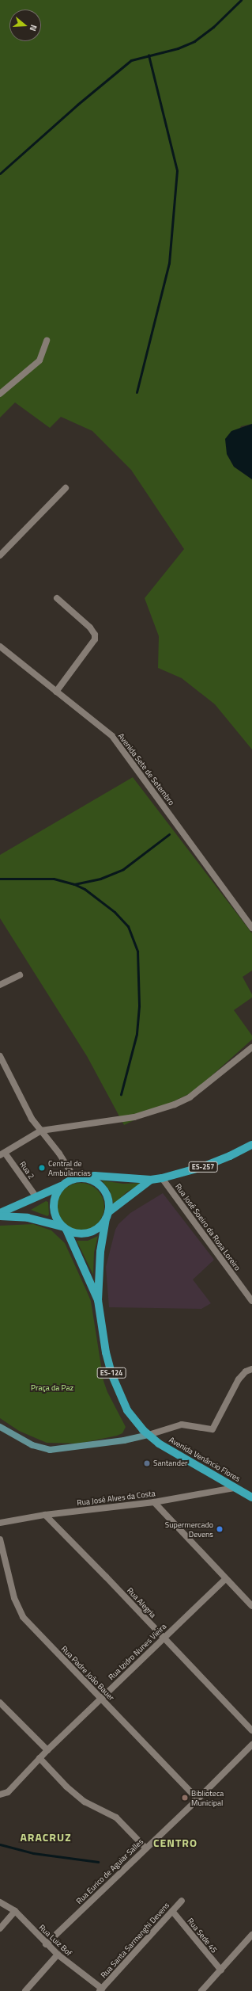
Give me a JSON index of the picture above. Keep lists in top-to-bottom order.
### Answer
{
  "streets": {
    "main road": ["ES-257", "ES-124", "Avenida Venâncio Flores"],
    "street": [
      "Avenida Sete de Setembro",
      "Rua 2",
      "Rua José Soeiro da Rosa Loreiro",
      "Rua José Alves da Costa",
      "Rua Alegria",
      "Rua Izidro Nunes Vieira",
      "Rua Padre João Bauer",
      "Rua Eurico de Aguiar Salles",
      "Rua Sede 45",
      "Rua Luiz Bof",
      "Rua Santa Sarmenghi Devens"
    ]
  },
  "crossings": [
    ["ES-257", "Rua José Soeiro da Rosa Loreiro"],
    ["ES-257", "ES-124"],
    ["ES-124", "Avenida Venâncio Flores"],
    ["Avenida Venâncio Flores", "Rua José Alves da Costa"],
    ["Rua José Alves da Costa", "Rua Alegria"],
    ["Rua Alegria", "Rua Izidro Nunes Vieira"],
    ["Rua Izidro Nunes Vieira", "Rua Padre João Bauer"],
    ["Rua Padre João Bauer", "Rua Eurico de Aguiar Salles"],
    ["Rua Eurico de Aguiar Salles", "Rua Luiz Bof"],
    ["Rua Sede 45", "Rua Santa Sarmenghi Devens"],
    ["Rua Luiz Bof", "Rua Santa Sarmenghi Devens"]
  ],
  "districts": ["ARACRUZ", "CENTRO"],
  "parks": ["Praça da Paz"],
  "places": [
    "Central de Ambulancias",
    "Santander",
    "Supermercado Devens",
    "Biblioteca Municipal"
  ],
  "north": "right"
}
